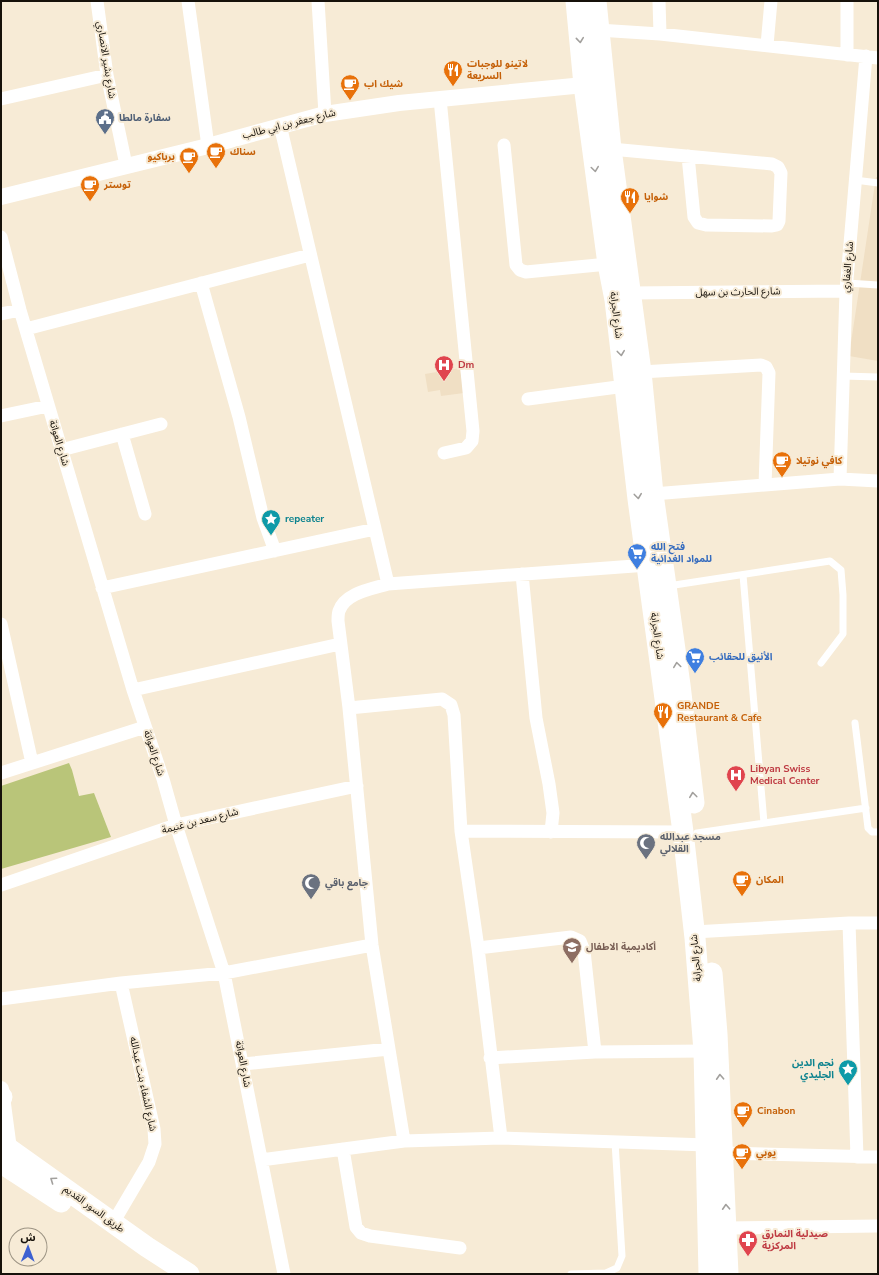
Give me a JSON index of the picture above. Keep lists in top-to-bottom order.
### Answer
{
  "streets": {
    "main road": ["شارع الجرابة", "طريق السور القديم"],
    "street": [
      "شارع بشير الانصاري",
      "شارع جعفر بن ابي طالب",
      "شارع الغفاري",
      "شارع الحارث بن سهل",
      "شارع العواتة",
      "شارع سعد بن غنيمة",
      "شارع الشفاء بنت عبدالله"
    ]
  },
  "crossings": [
    ["شارع بشير الانصاري", "شارع جعفر بن ابي طالب"],
    ["شارع جعفر بن ابي طالب", "شارع الجرابة"],
    ["شارع الغفاري", "شارع الحارث بن سهل"],
    ["شارع الحارث بن سهل", "شارع الجرابة"],
    ["شارع العواتة", "شارع سعد بن غنيمة"],
    ["شارع الشفاء بنت عبدالله", "طريق السور القديم"]
  ],
  "places": {
    "restaurant": ["لاتينو للوجبات السريعة", "شوايا", "GRANDE Restaurant & Cafe"],
    "cafe": [
      "شيك اب",
      "سناك",
      "برباكيو",
      "توستر",
      "كافي نوتيلا",
      "المكان",
      "Cinabon",
      "يوبي"
    ],
    "public building": ["سفارة مالطا"],
    "hospital": ["Dm", "Libyan Swiss Medical Center"],
    "place": ["repeater", "نجم الدين الجليدي"],
    "supermarket": ["فتح الله للمواد الغدائية", "الأنيق للحقائب"],
    "mosque": ["مسجد عبدالله القلالي", "جامع باقي"],
    "school or university": ["أكاديمية الاطفال"],
    "pharmacy": ["صيدلية النمارق المركزية"]
  },
  "north": "top"
}
